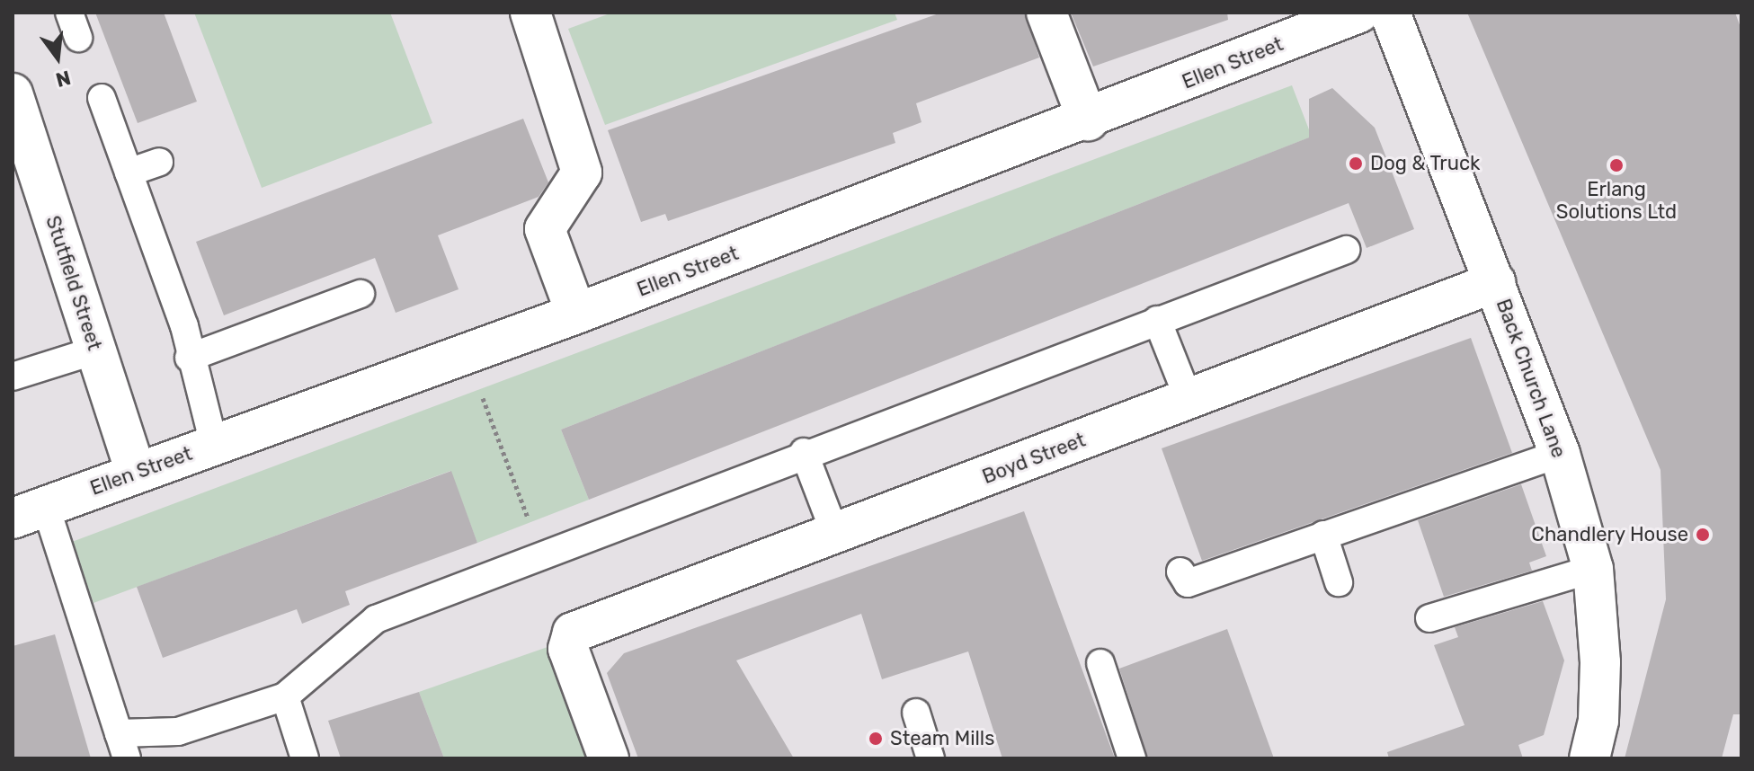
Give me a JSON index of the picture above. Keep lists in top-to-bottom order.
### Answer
{
  "streets": {
    "street": [
      "Ellen Street",
      "Stutfield Street",
      "Back Church Lane",
      "Boyd Street"
    ]
  },
  "crossings": [
    ["Ellen Street", "Stutfield Street"],
    ["Back Church Lane", "Boyd Street"]
  ],
  "places": [
    "Dog & Truck",
    "Erlang Solutions Ltd",
    "Chandlery House",
    "Steam Mills"
  ],
  "north": "bottom"
}
